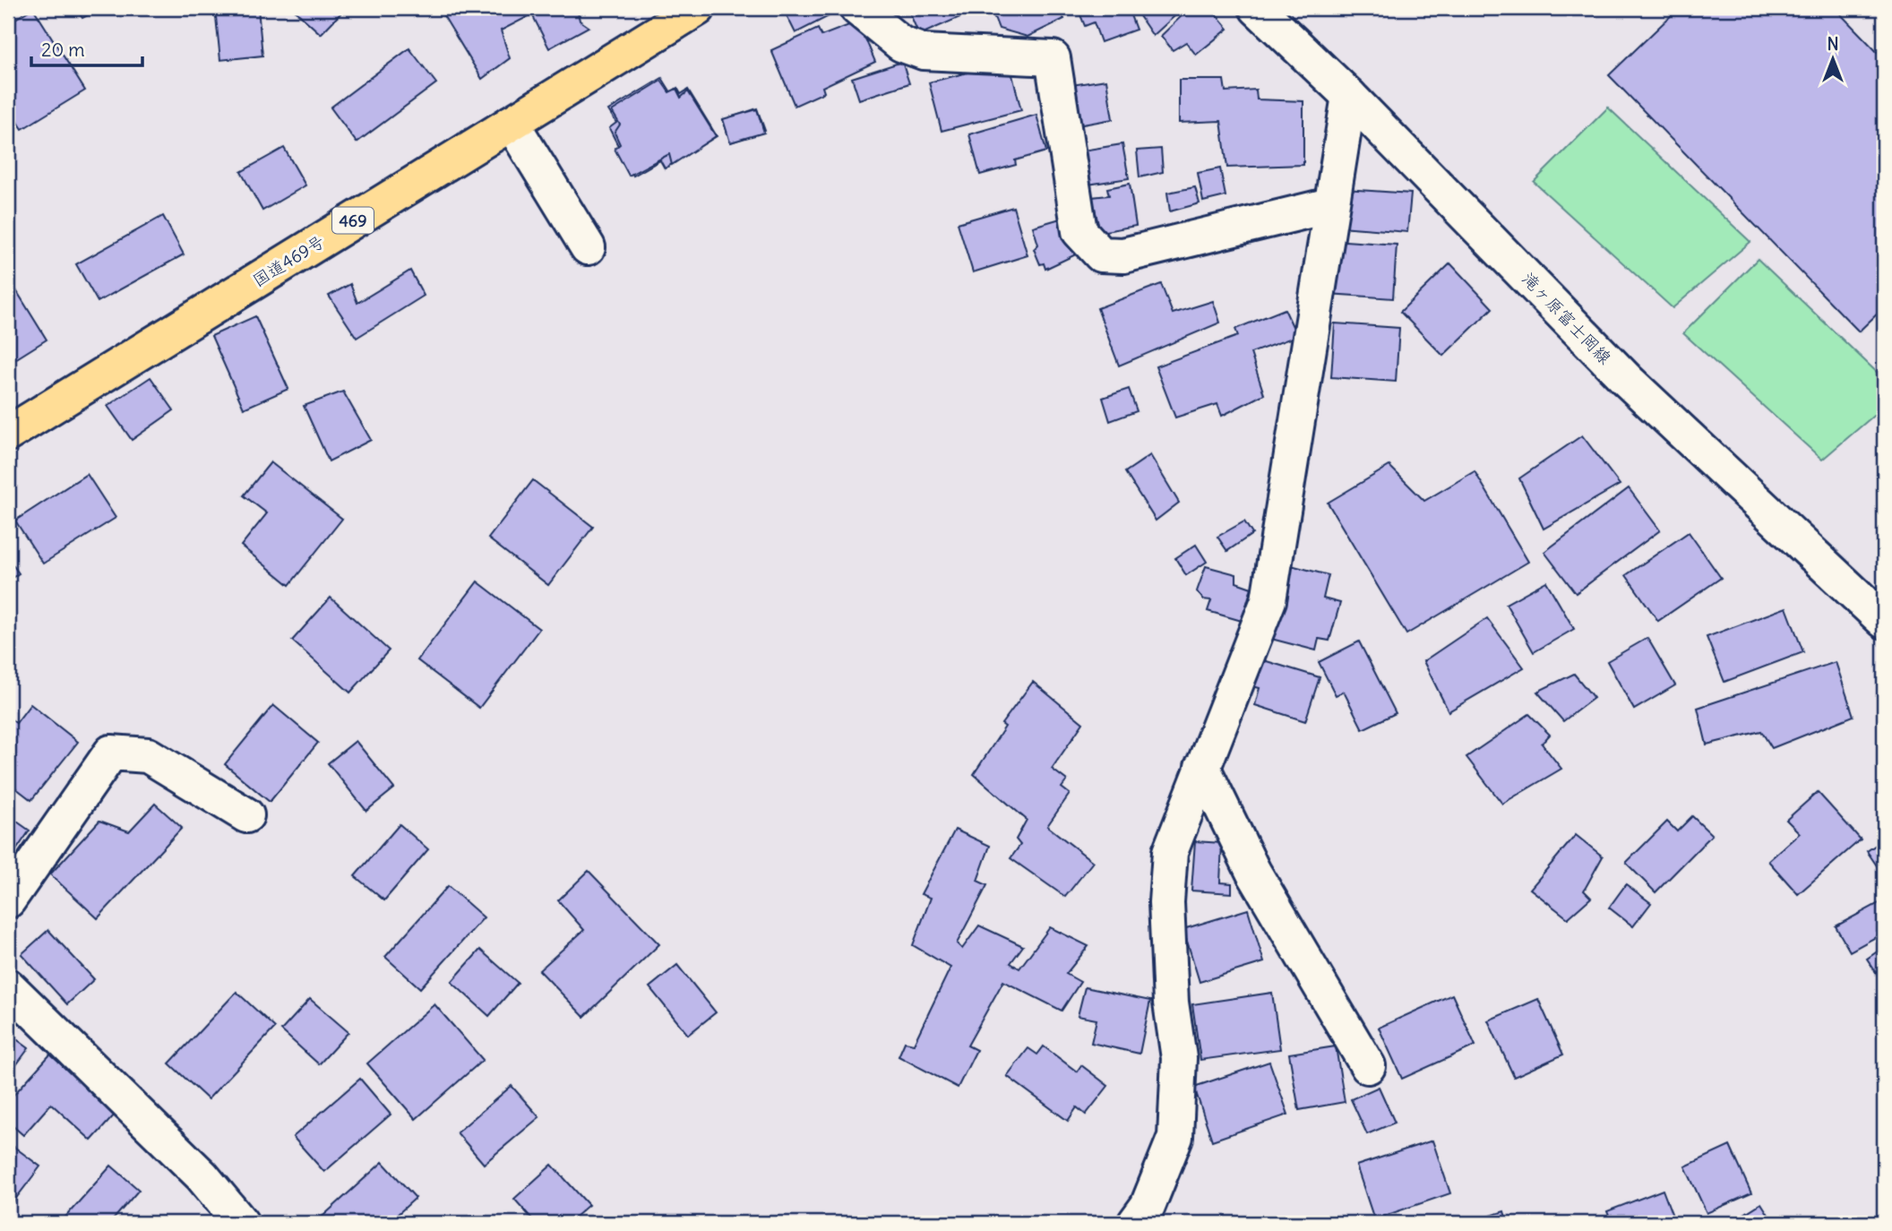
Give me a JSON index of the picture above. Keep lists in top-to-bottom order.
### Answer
{
  "streets": {
    "highway": ["469", "国道469号"],
    "street": ["滝ヶ原富士岡線"]
  },
  "scale_bar": "20 m",
  "north": "top"
}
